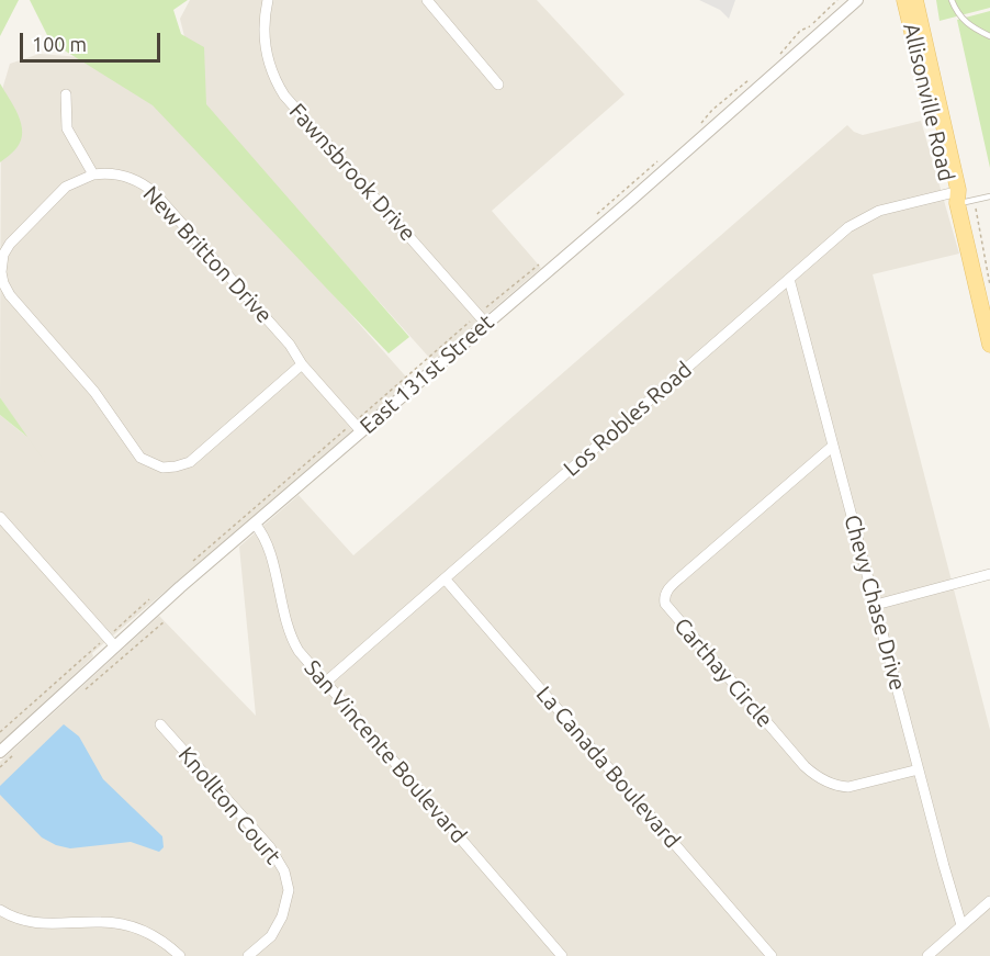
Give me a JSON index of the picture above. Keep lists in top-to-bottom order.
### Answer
{
  "streets": {
    "main road": ["Allisonville Road"],
    "street": [
      "Fawnsbrook Drive",
      "New Britton Drive",
      "East 131st Street",
      "Los Robles Road",
      "Chevy Chase Drive",
      "Carthay Circle",
      "San Vincente Boulevard",
      "La Canada Boulevard",
      "Knollton Court"
    ]
  },
  "crossings": [
    ["Allisonville Road", "Los Robles Road"],
    ["Fawnsbrook Drive", "East 131st Street"],
    ["New Britton Drive", "East 131st Street"],
    ["East 131st Street", "San Vincente Boulevard"],
    ["Los Robles Road", "Chevy Chase Drive"],
    ["Los Robles Road", "San Vincente Boulevard"],
    ["Los Robles Road", "La Canada Boulevard"],
    ["Chevy Chase Drive", "Carthay Circle"]
  ],
  "scale_bar": "100 m"
}
